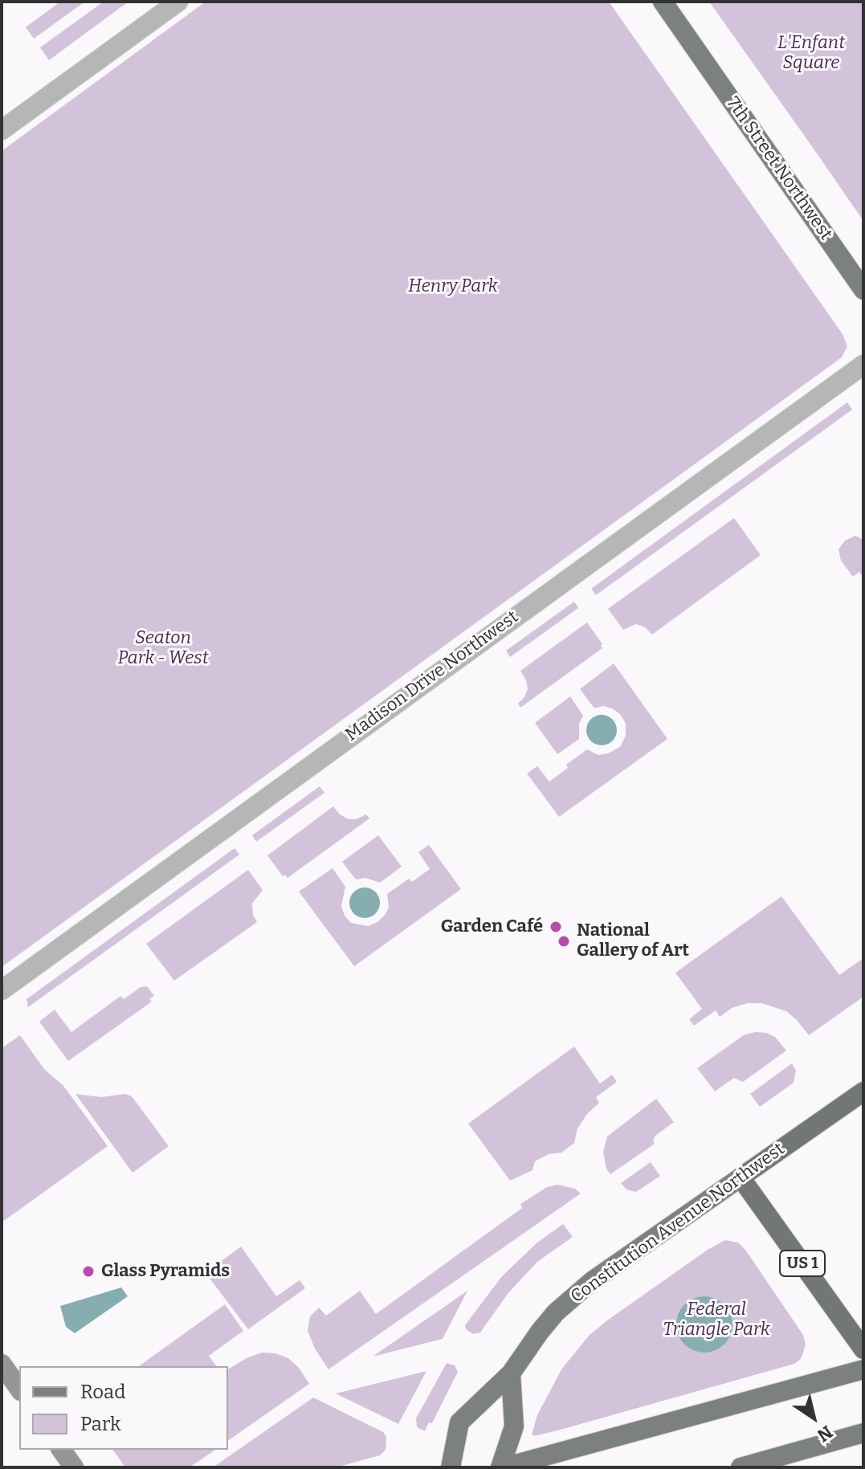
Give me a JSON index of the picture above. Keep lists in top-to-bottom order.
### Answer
{
  "streets": {
    "highway": ["Constitution Avenue Northwest", "US 1"],
    "main road": ["7th Street Northwest"],
    "street": ["Madison Drive Northwest"]
  },
  "crossings": [
    ["Constitution Avenue Northwest", "US 1"]
  ],
  "parks": [
    "L'Enfant Square",
    "Henry Park",
    "Seaton Park - West",
    "Federal Triangle Park"
  ],
  "places": ["Garden Café", "National Gallery of Art", "Glass Pyramids"],
  "legend": ["Road", "Park"],
  "north": "bottom right"
}
